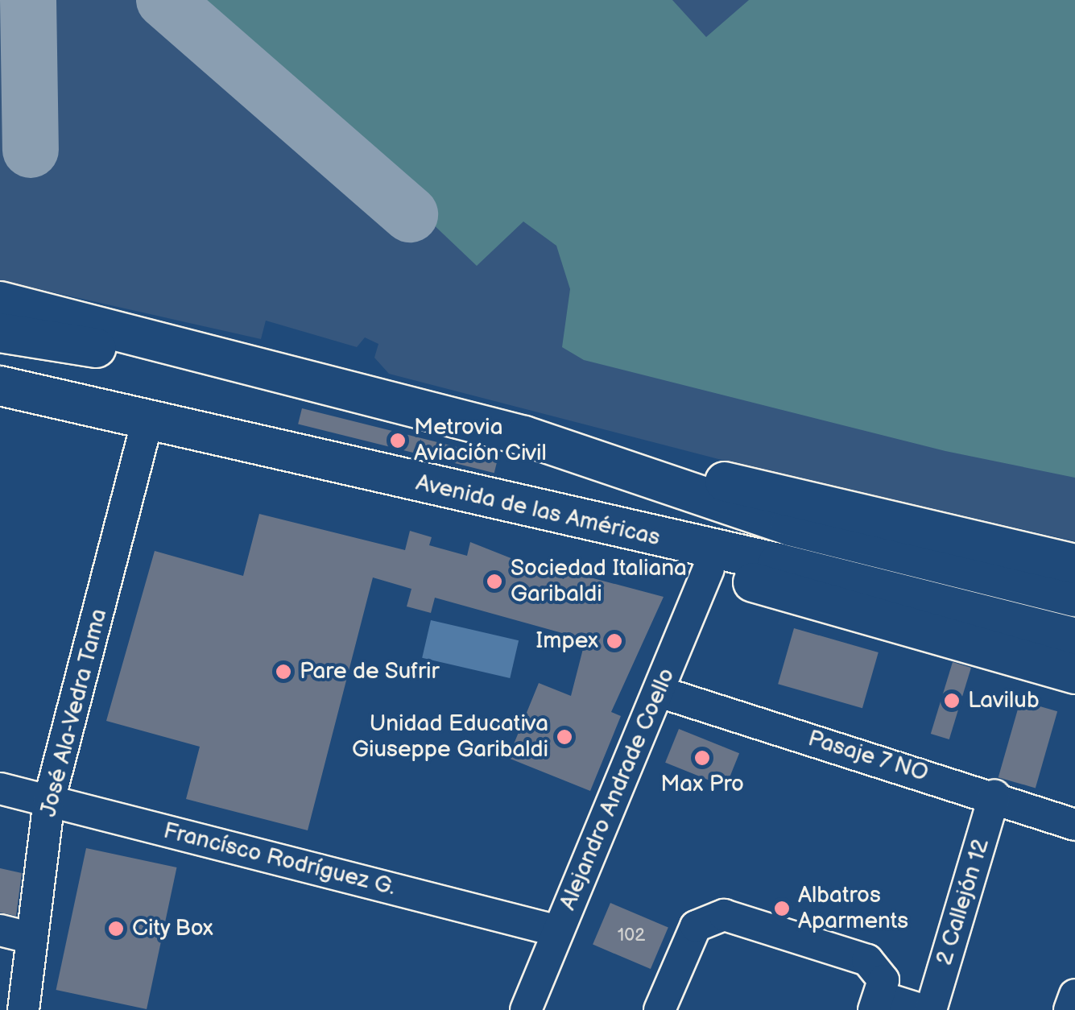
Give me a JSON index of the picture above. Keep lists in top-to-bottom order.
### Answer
{
  "streets": {
    "main road": ["Avenida de las Américas"],
    "street": [
      "José Ala-Vedra Tama",
      "Pasaje 7 NO",
      "Alejandro Andrade Coello",
      "Francísco Rodríguez G.",
      "2 Callejón 12"
    ]
  },
  "crossings": [
    ["Avenida de las Américas", "José Ala-Vedra Tama"],
    ["José Ala-Vedra Tama", "Francísco Rodríguez G."],
    ["Pasaje 7 NO", "Alejandro Andrade Coello"],
    ["Pasaje 7 NO", "2 Callejón 12"],
    ["Alejandro Andrade Coello", "Francísco Rodríguez G."]
  ],
  "places": [
    "Metrovia Aviación Civil",
    "Sociedad Italiana Garibaldi",
    "Impex",
    "Pare de Sufrir",
    "Lavilub",
    "Unidad Educativa Giuseppe Garibaldi",
    "Max Pro",
    "Albatros Aparments",
    "City Box"
  ],
  "house_numbers": ["102"]
}
